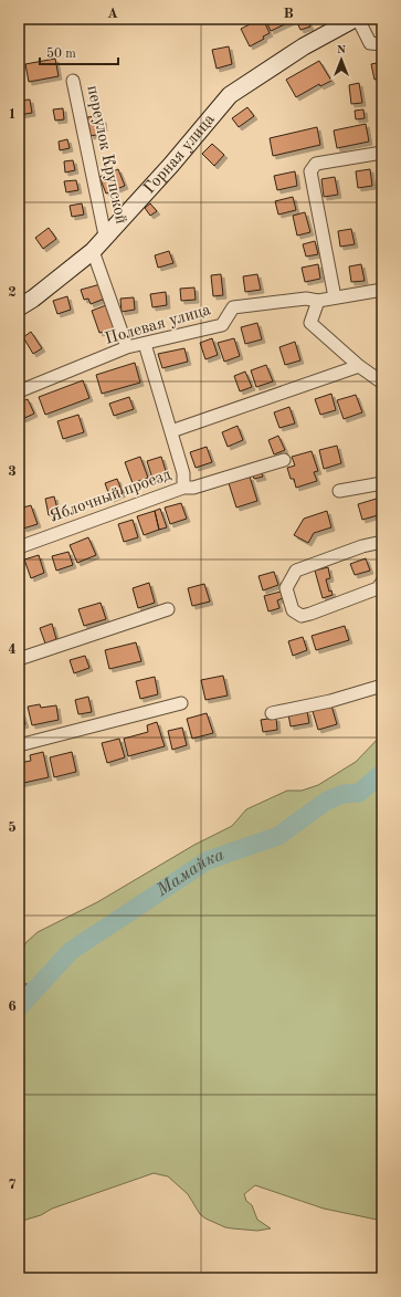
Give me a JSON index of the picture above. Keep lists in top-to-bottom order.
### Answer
{
  "streets": {
    "street": [
      "Горная улица",
      "переулок Крупской",
      "Полевая улица",
      "Яблочный проезд"
    ]
  },
  "crossings": [
    ["Горная улица", "переулок Крупской"],
    ["Полевая улица", "Яблочный проезд"]
  ],
  "water": ["Мамайка"],
  "scale_bar": "50 m",
  "north": "top",
  "grid": {
    "columns": ["A", "B"],
    "rows": [
      "1",
      "2",
      "3",
      "4",
      "5",
      "6",
      "7"
    ]
  }
}
